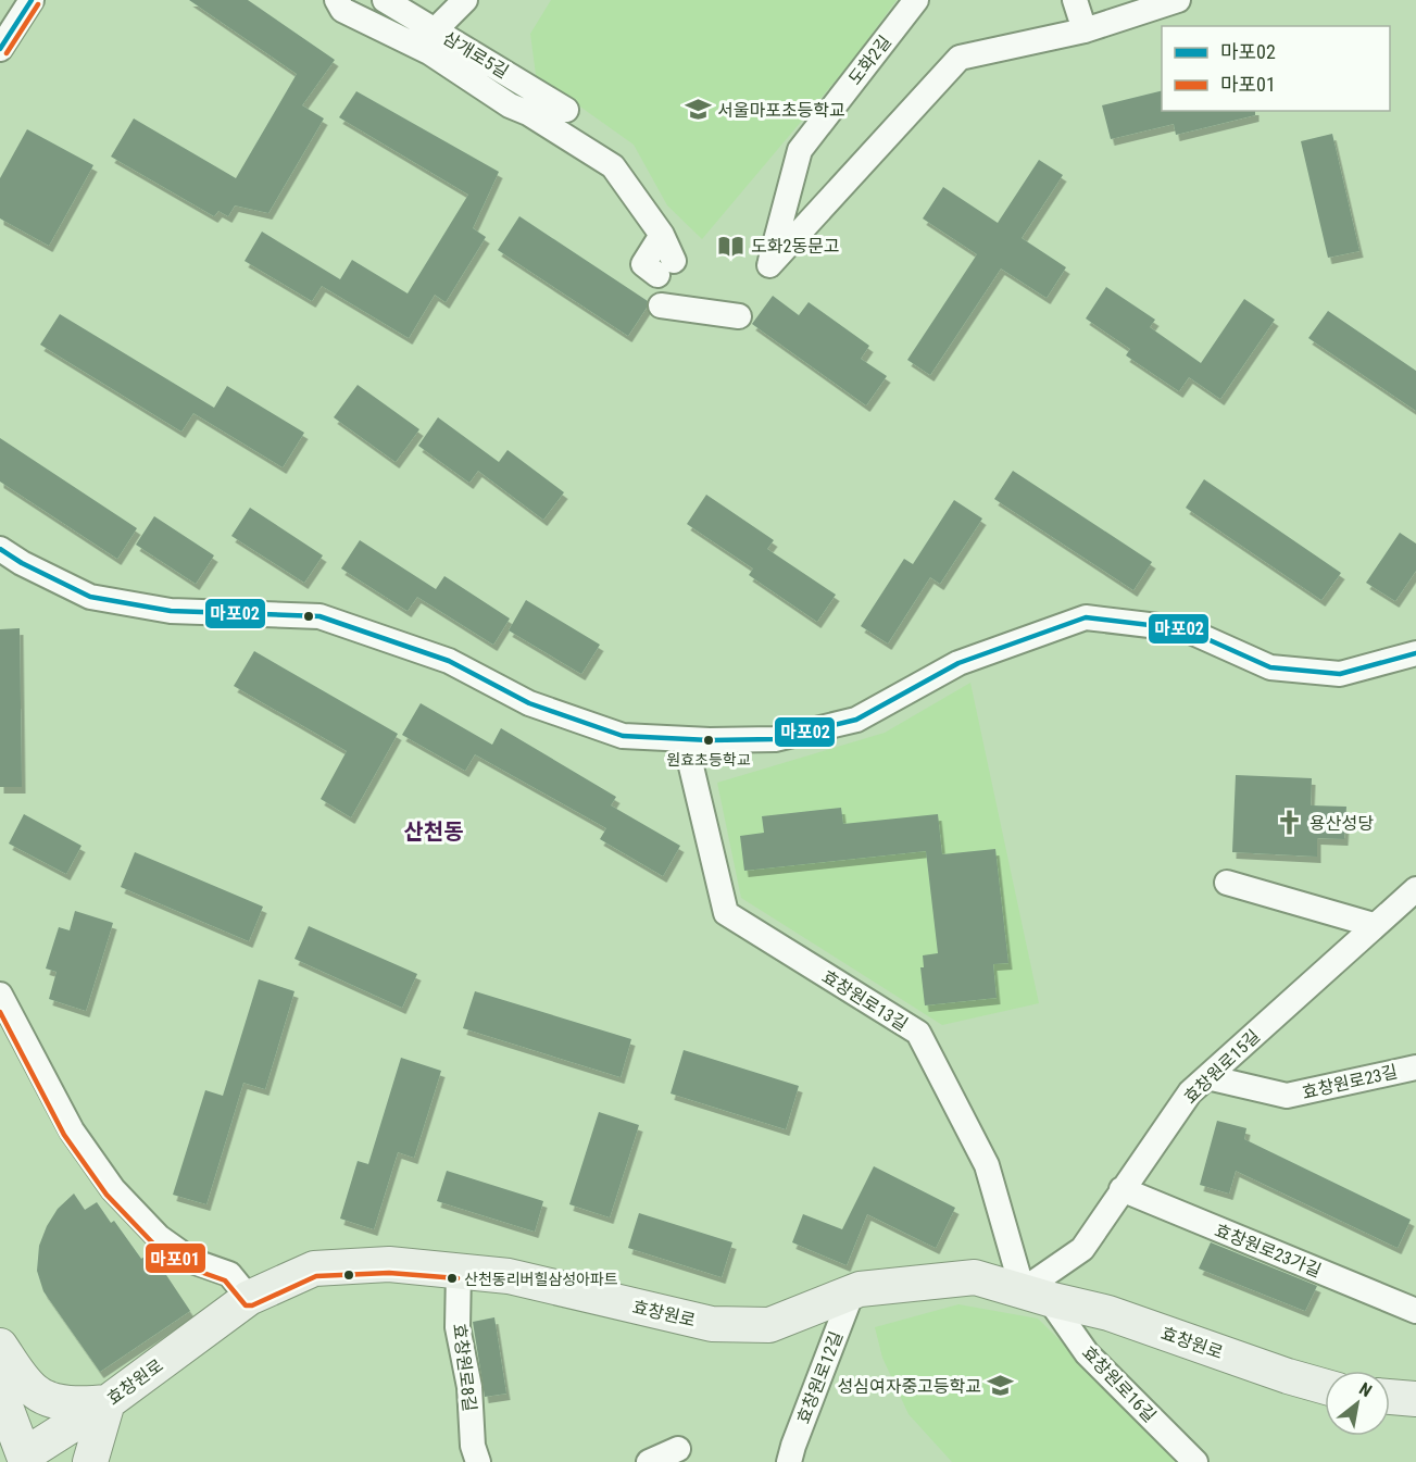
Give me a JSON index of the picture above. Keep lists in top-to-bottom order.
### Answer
{
  "streets": {
    "street": [
      "삼개로5길",
      "도화2길",
      "효창원로13길",
      "효창원로15길",
      "효창원로23길",
      "효창원로23가길",
      "효창원로",
      "효창원로8길",
      "효창원로12길",
      "효창원로16길"
    ]
  },
  "crossings": [
    ["효창원로13길", "효창원로15길"],
    ["효창원로13길", "효창원로"],
    ["효창원로13길", "효창원로16길"],
    ["효창원로15길", "효창원로23길"],
    ["효창원로15길", "효창원로23가길"],
    ["효창원로15길", "효창원로"],
    ["효창원로15길", "효창원로16길"],
    ["효창원로", "효창원로8길"],
    ["효창원로", "효창원로12길"],
    ["효창원로", "효창원로16길"]
  ],
  "districts": ["산천동"],
  "places": {
    "school or university": ["서울마포초등학교", "성심여자중고등학교"],
    "library": ["도화2동문고"],
    "other": ["원효초등학교", "산천동리버힐삼성아파트"],
    "church": ["용산성당"]
  },
  "lines": ["transit line 마포02", "transit line 마포01"],
  "legend": ["마포02", "마포01"],
  "north": "top right"
}
